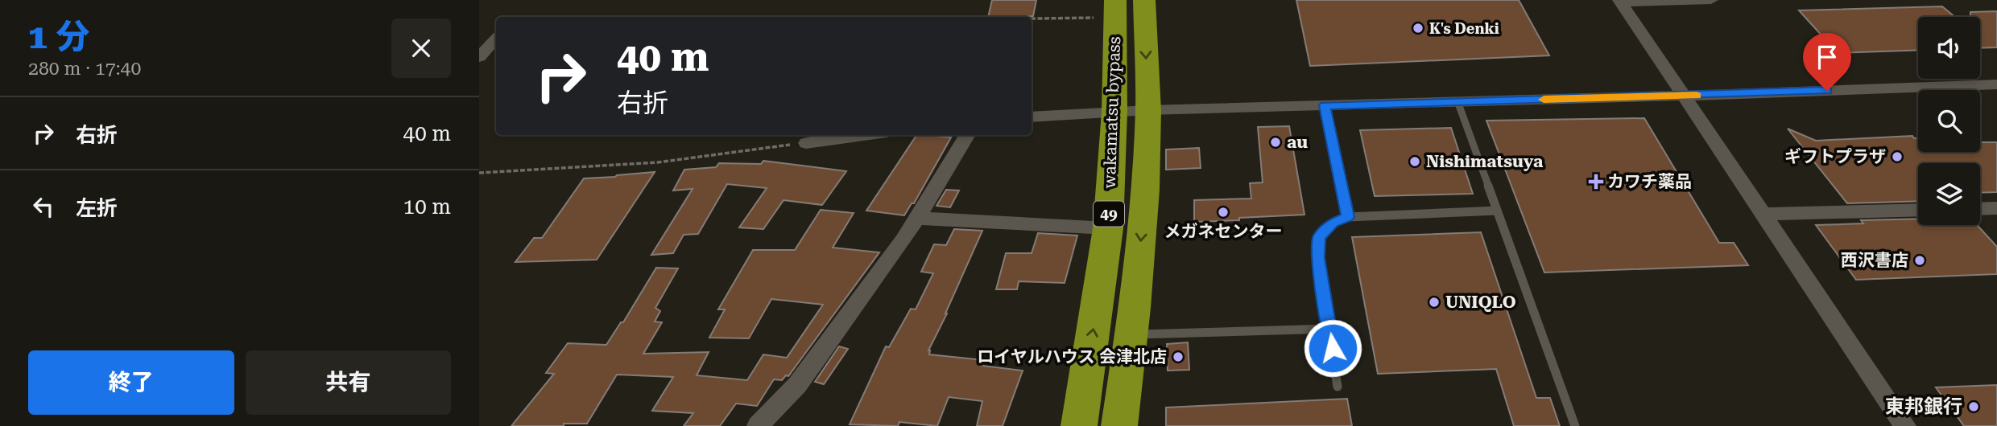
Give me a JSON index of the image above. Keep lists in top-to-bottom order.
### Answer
{
  "streets": {
    "highway": ["wakamatsu bypass", "49"]
  },
  "places": {
    "other": [
      "K's Denki",
      "au",
      "ギフトプラザ",
      "Nishimatsuya",
      "メガネセンター",
      "西沢書店",
      "UNIQLO",
      "ロイヤルハウス 会津北店",
      "東邦銀行"
    ],
    "health": ["カワチ薬品"]
  },
  "page": {
    "heading": ["1 分", "280 m · 17:40"],
    "turn": ["40 m", "右折"],
    "list": [
      {
        "name": "右折",
        "value": "40 m"
      },
      {
        "name": "左折",
        "value": "10 m"
      }
    ],
    "buttons": ["終了", "共有"]
  }
}
